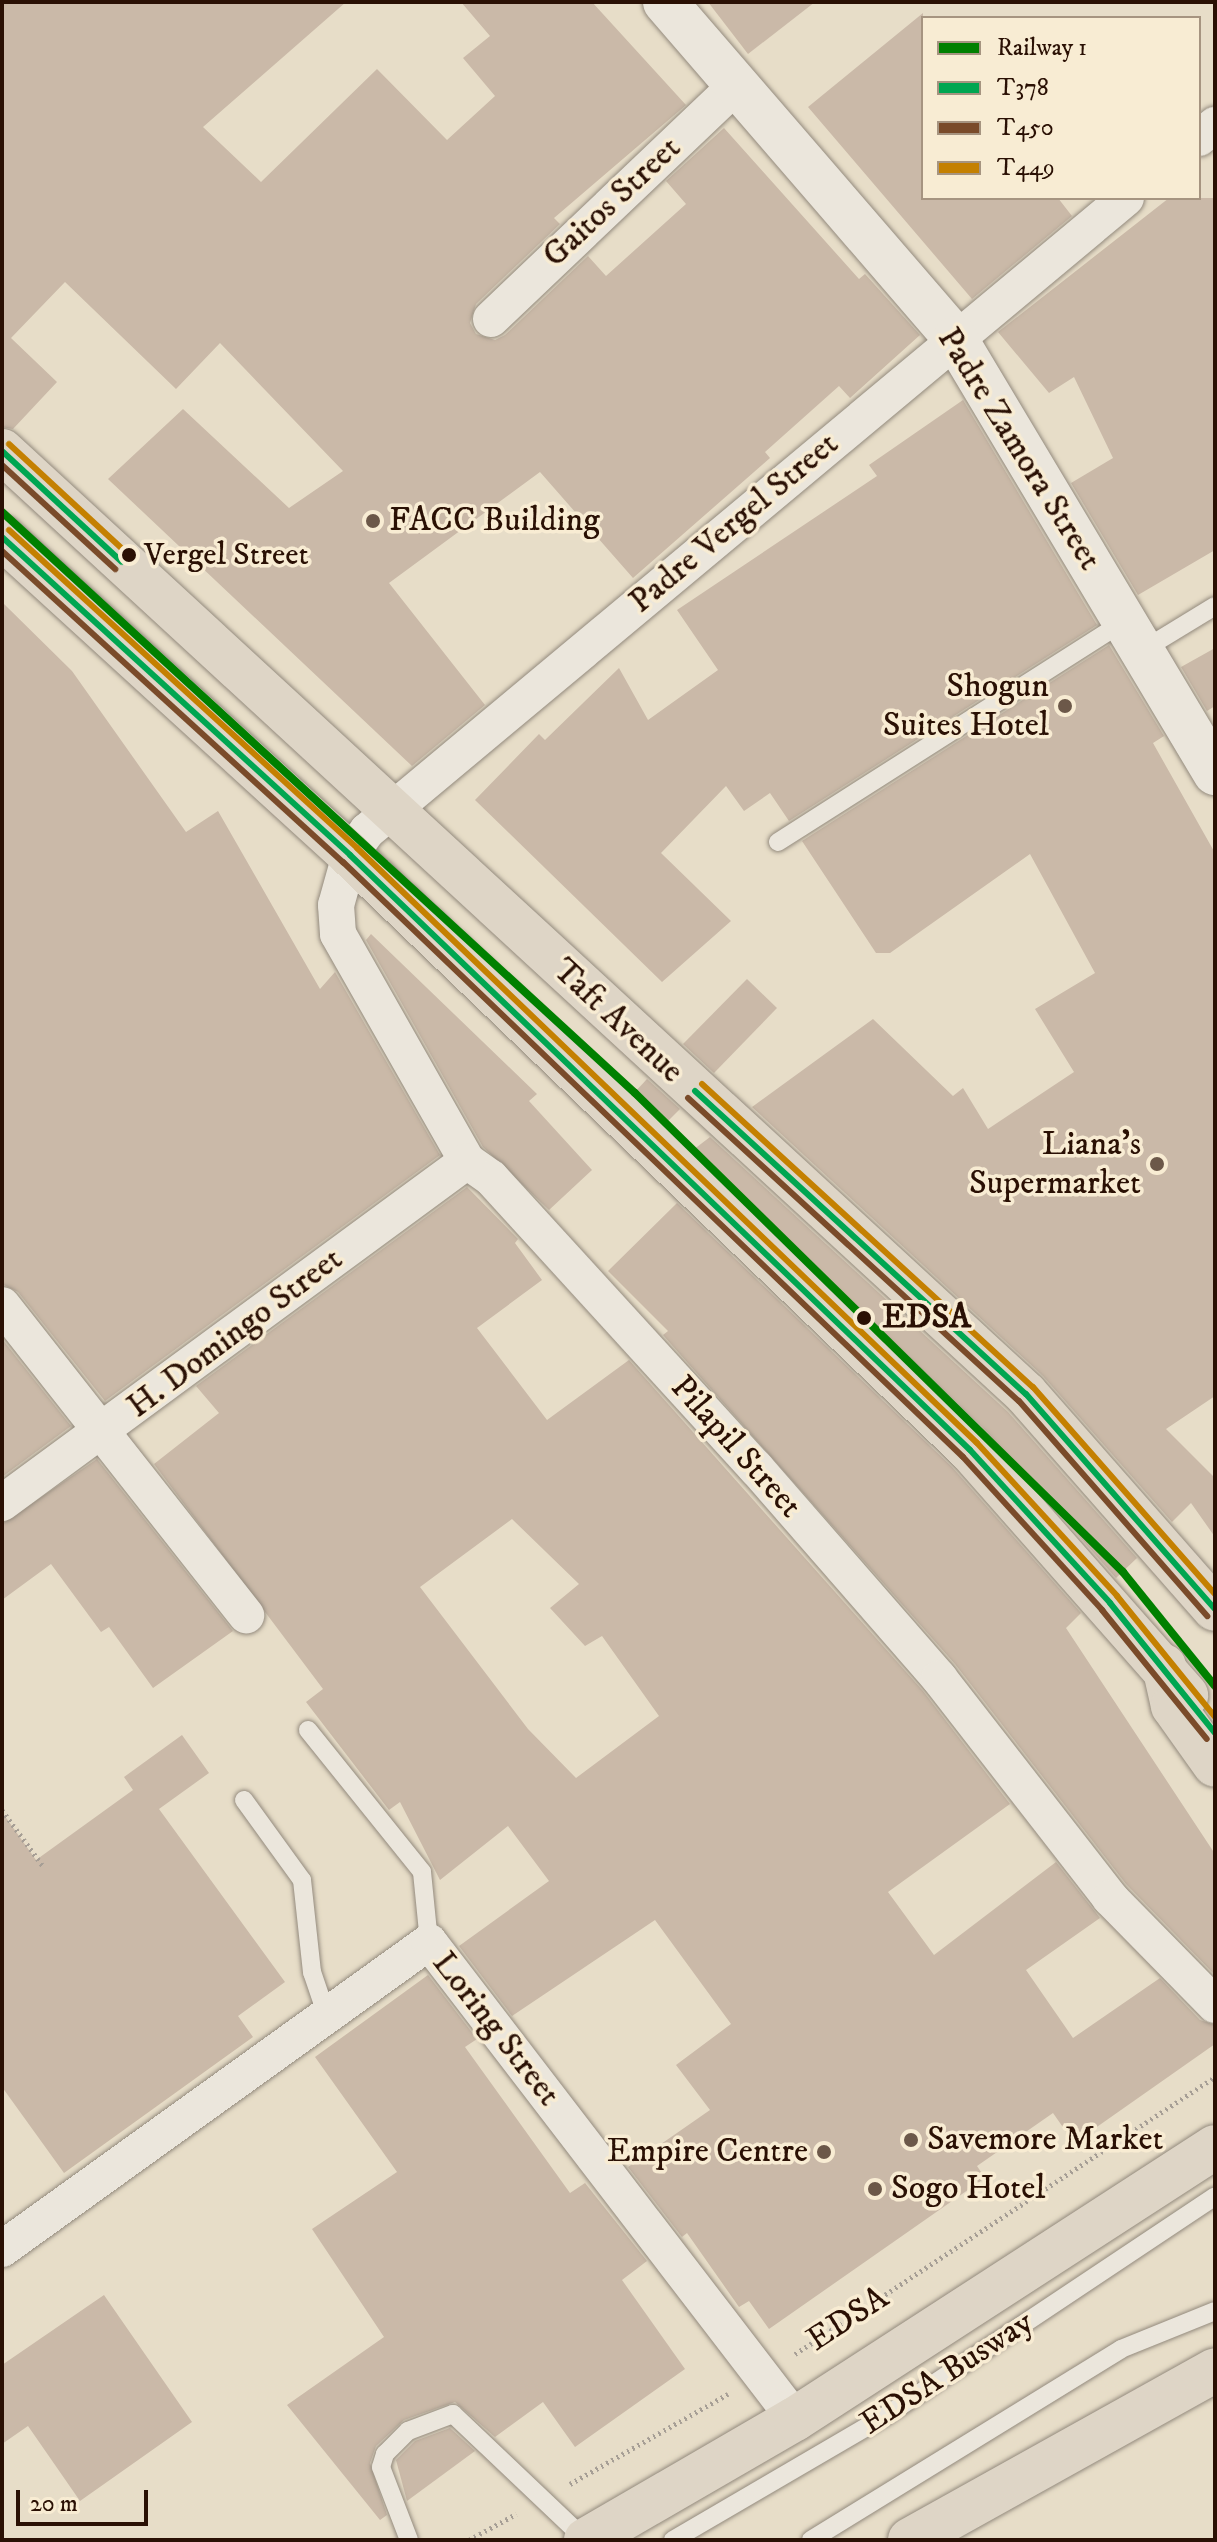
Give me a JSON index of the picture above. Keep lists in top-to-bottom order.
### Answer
{
  "streets": {
    "main road": ["Taft Avenue", "EDSA"],
    "street": [
      "Gaitos Street",
      "Padre Zamora Street",
      "Padre Vergel Street",
      "H. Domingo Street",
      "Pilapil Street",
      "Loring Street"
    ],
    "lane": ["EDSA Busway"]
  },
  "crossings": [
    ["Gaitos Street", "Padre Zamora Street"],
    ["Padre Zamora Street", "Padre Vergel Street"],
    ["Padre Vergel Street", "Taft Avenue"],
    ["Padre Vergel Street", "Pilapil Street"],
    ["Taft Avenue", "Pilapil Street"],
    ["H. Domingo Street", "Pilapil Street"],
    ["Loring Street", "EDSA"]
  ],
  "places": [
    "FACC Building",
    "Vergel Street",
    "Shogun Suites Hotel",
    "Liana's Supermarket",
    "EDSA",
    "Savemore Market",
    "Empire Centre",
    "Sogo Hotel"
  ],
  "lines": [
    "transit line T449",
    "transit line T378",
    "transit line T450",
    "rail line 1"
  ],
  "legend": [
    "Railway 1",
    "T378",
    "T450",
    "T449"
  ],
  "scale_bar": "20 m"
}
